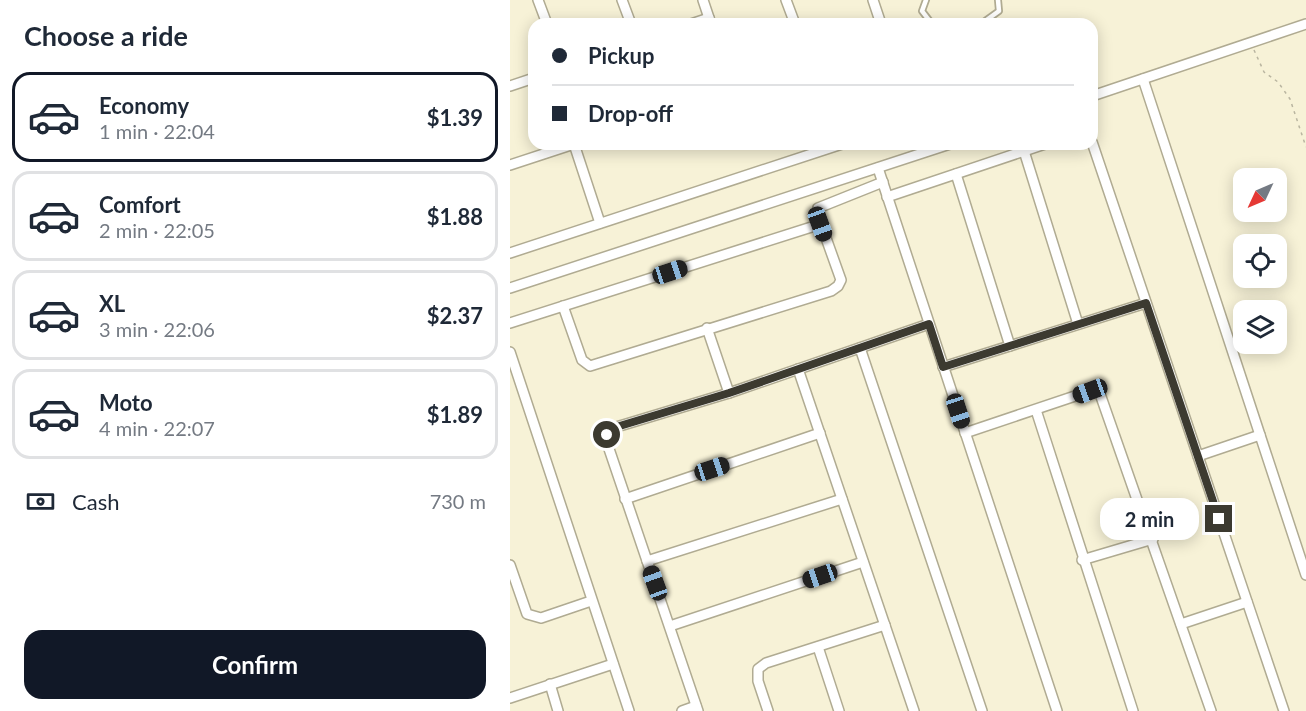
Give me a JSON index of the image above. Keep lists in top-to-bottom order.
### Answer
{
  "north": "bottom left",
  "page": {
    "heading": "Choose a ride",
    "banner": ["Pickup", "Drop-off"],
    "list": [
      {
        "name": "Economy",
        "note": "1 min · 22:04",
        "value": "$1.39"
      },
      {
        "name": "Comfort",
        "note": "2 min · 22:05",
        "value": "$1.88"
      },
      {
        "name": "XL",
        "note": "3 min · 22:06",
        "value": "$2.37"
      },
      {
        "name": "Moto",
        "note": "4 min · 22:07",
        "value": "$1.89"
      }
    ],
    "pay": ["Cash", "730 m"],
    "bubble": "2 min",
    "buttons": "Confirm"
  }
}
